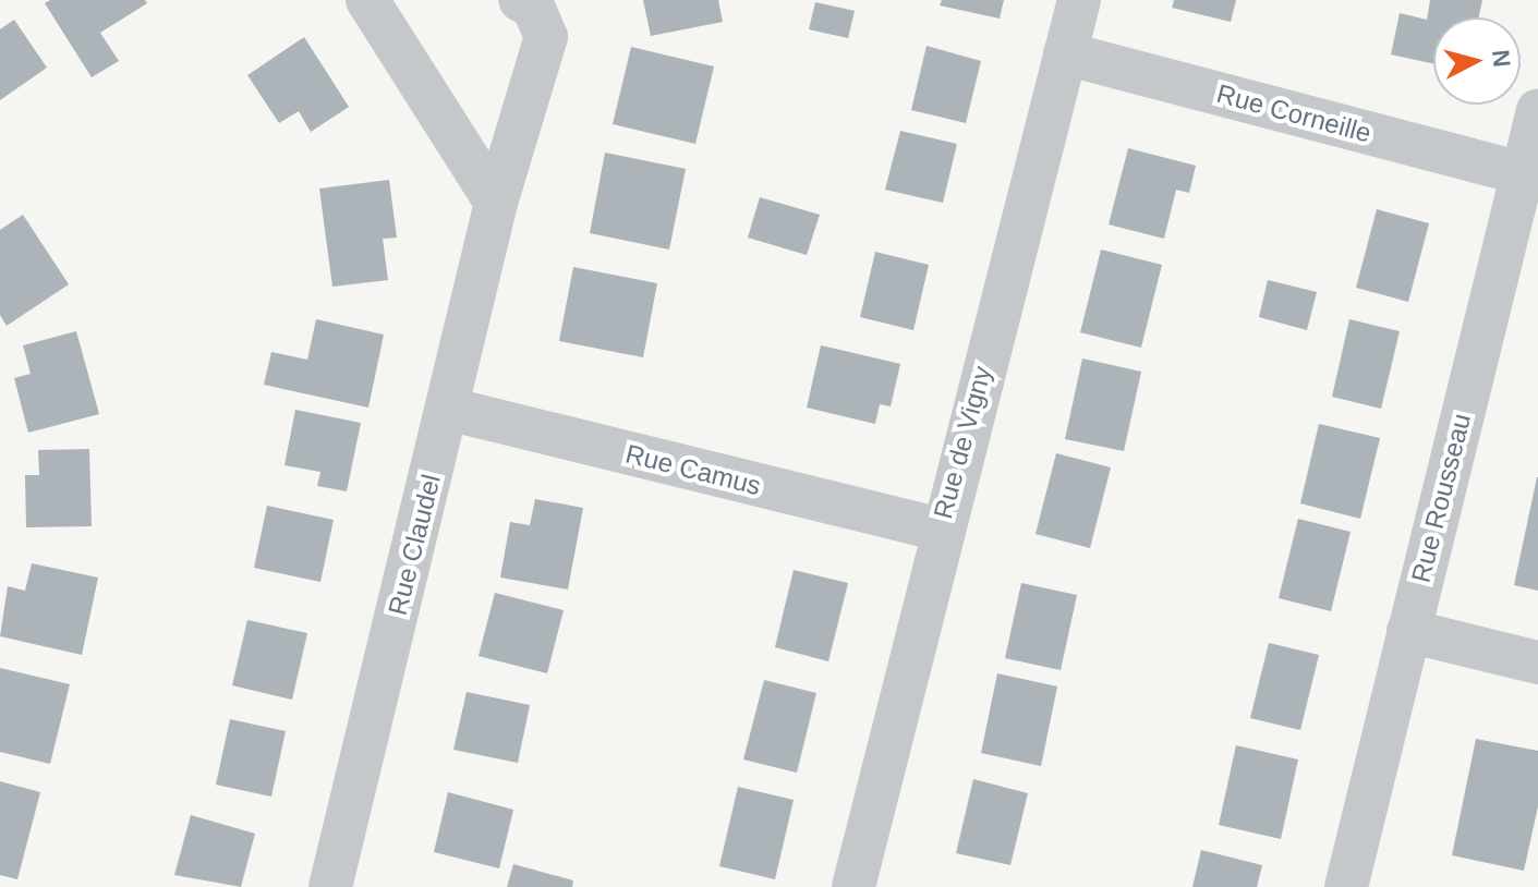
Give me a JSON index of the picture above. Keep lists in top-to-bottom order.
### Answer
{
  "streets": {
    "street": [
      "Rue Corneille",
      "Rue de Vigny",
      "Rue Camus",
      "Rue Rousseau",
      "Rue Claudel"
    ]
  },
  "crossings": [
    ["Rue Corneille", "Rue de Vigny"],
    ["Rue Corneille", "Rue Rousseau"],
    ["Rue de Vigny", "Rue Camus"],
    ["Rue Camus", "Rue Claudel"]
  ],
  "north": "right"
}
